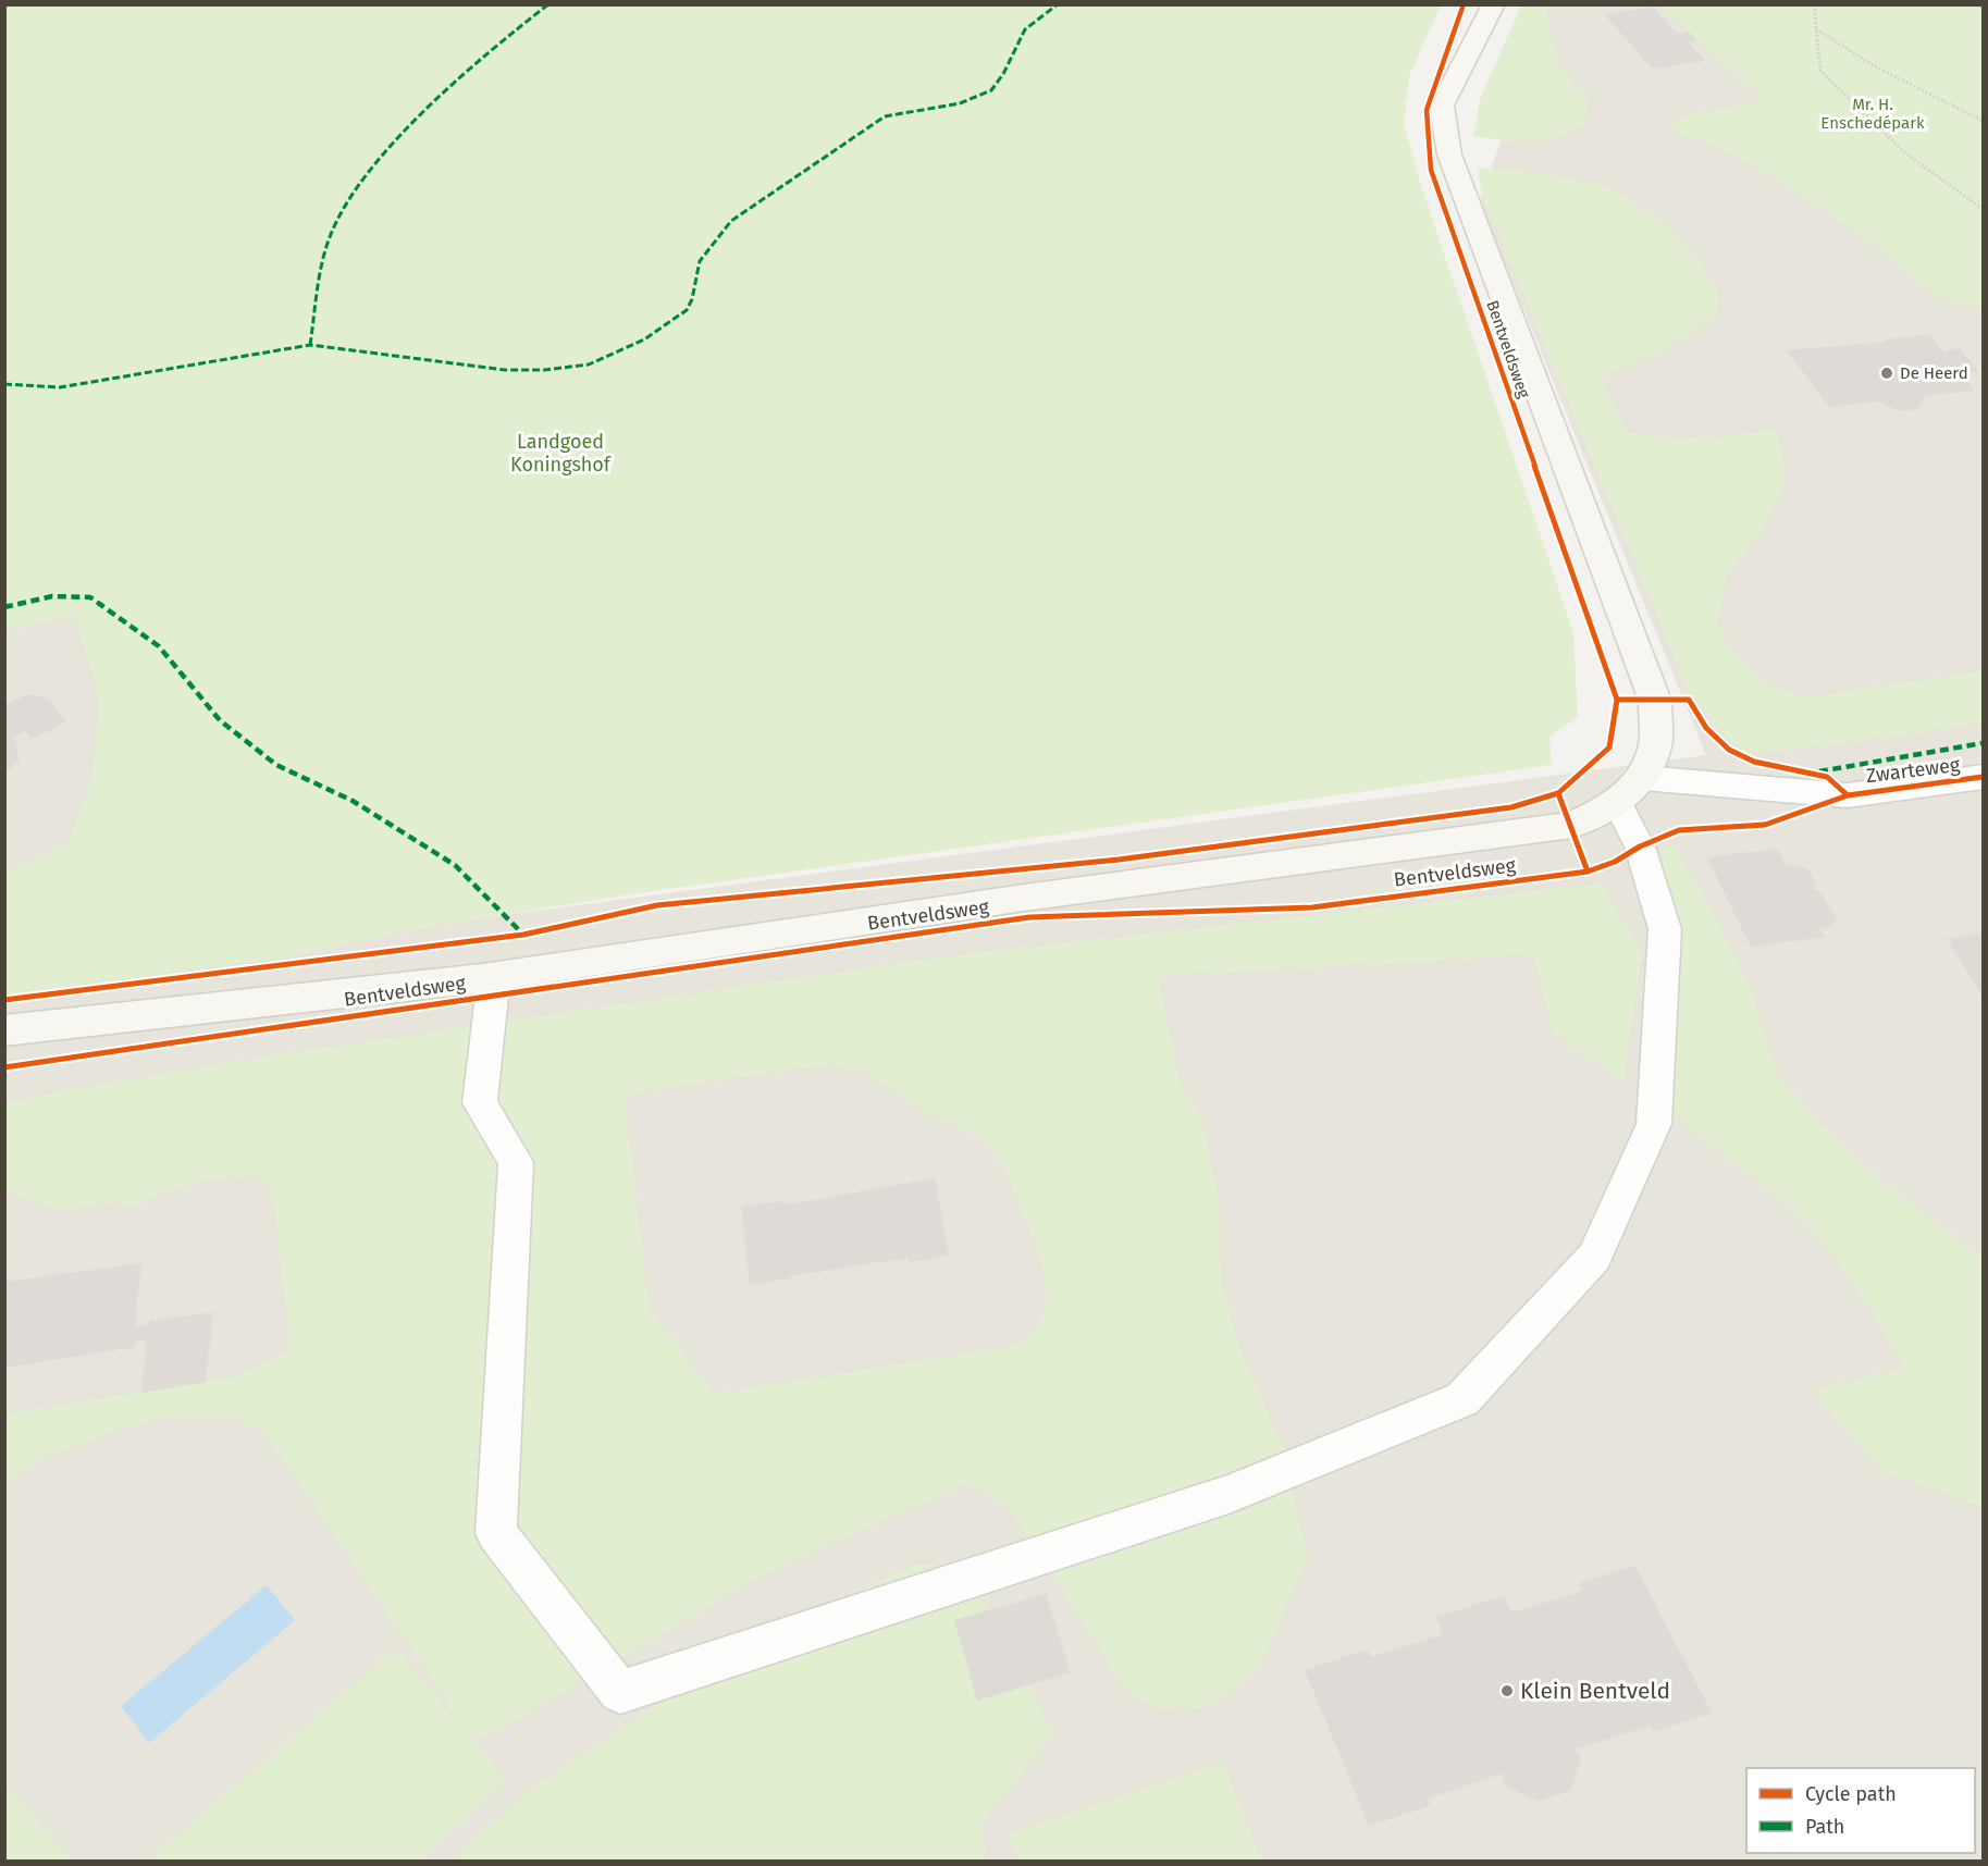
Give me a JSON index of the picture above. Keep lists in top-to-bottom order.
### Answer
{
  "streets": {
    "street": ["Bentveldsweg", "Zwarteweg"]
  },
  "crossings": [
    ["Bentveldsweg", "Zwarteweg"]
  ],
  "parks": ["Mr. H. Enschedépark", "Landgoed Koningshof"],
  "places": ["De Heerd", "Klein Bentveld"],
  "legend": ["Cycle path", "Path"]
}
